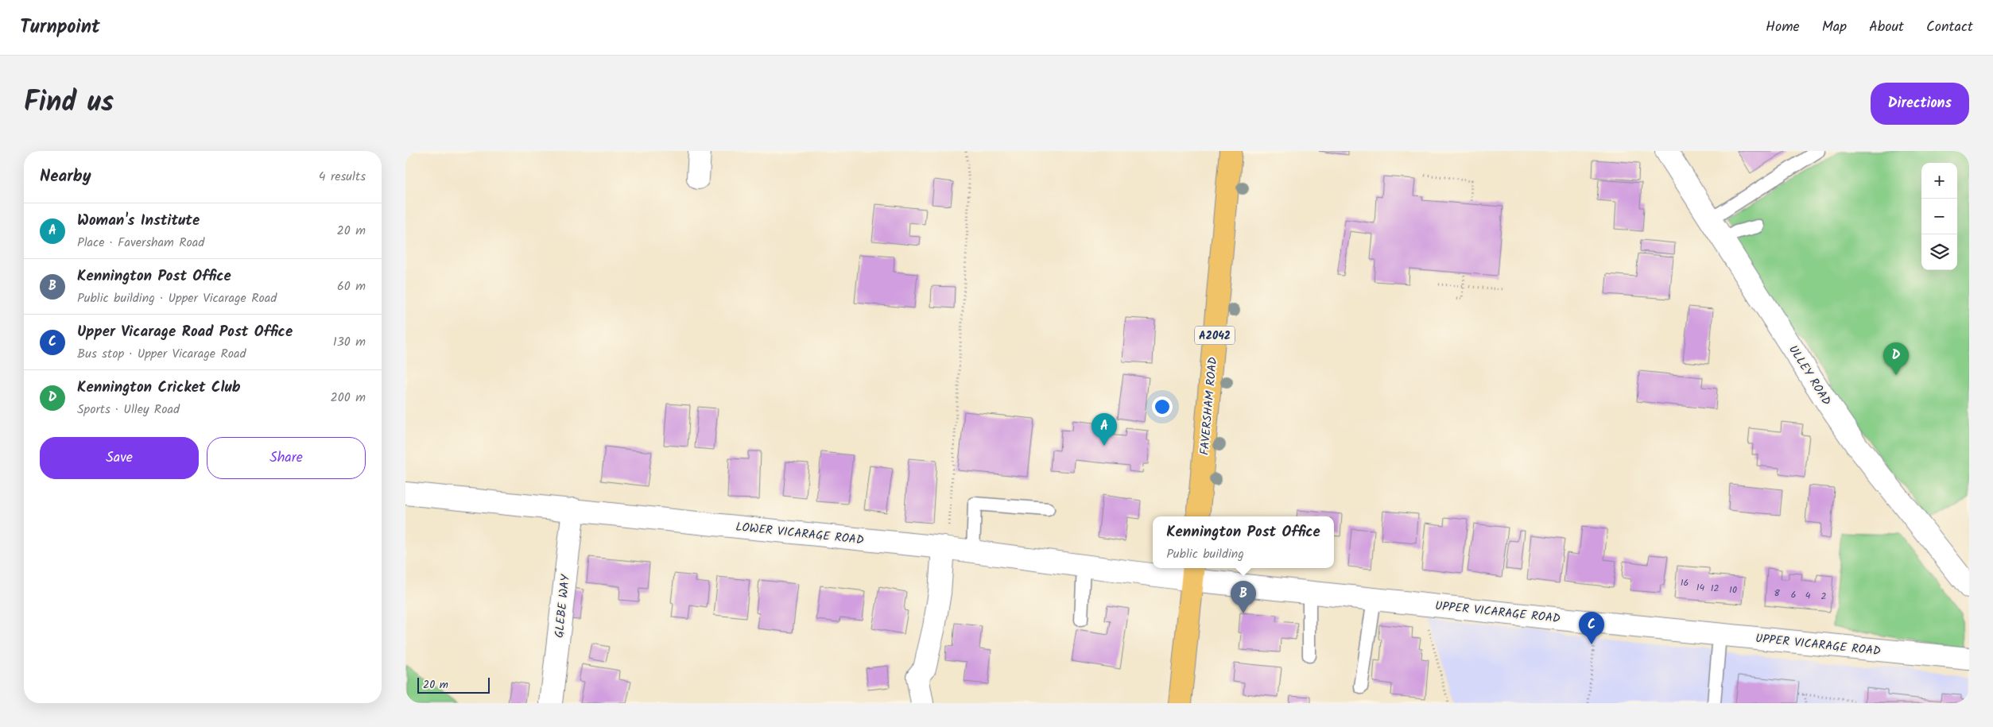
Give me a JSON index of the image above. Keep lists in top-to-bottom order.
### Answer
{
  "streets": {
    "main road": ["A2042", "FAVERSHAM ROAD"],
    "street": [
      "ULLEY ROAD",
      "LOWER VICARAGE ROAD",
      "GLEBE WAY",
      "UPPER VICARAGE ROAD"
    ]
  },
  "crossings": [
    ["LOWER VICARAGE ROAD", "GLEBE WAY"],
    ["LOWER VICARAGE ROAD", "UPPER VICARAGE ROAD"]
  ],
  "house_numbers": [
    "16",
    "14",
    "12",
    "10",
    "8",
    "6",
    "4",
    "2"
  ],
  "scale_bar": "20 m",
  "page": {
    "header": "Turnpoint",
    "nav": [
      "Home",
      "Map",
      "About",
      "Contact"
    ],
    "title": "Find us",
    "buttons": [
      "Directions",
      ["Save", "Share"]
    ],
    "heading": ["Nearby", "4 results"],
    "map_buttons": ["+", "−"],
    "list": [
      {
        "mark": "A",
        "name": "Woman's Institute",
        "note": "Place · Faversham Road",
        "value": "20 m"
      },
      {
        "mark": "B",
        "name": "Kennington Post Office",
        "note": "Public building · Upper Vicarage Road",
        "value": "60 m"
      },
      {
        "mark": "C",
        "name": "Upper Vicarage Road Post Office",
        "note": "Bus stop · Upper Vicarage Road",
        "value": "130 m"
      },
      {
        "mark": "D",
        "name": "Kennington Cricket Club",
        "note": "Sports · Ulley Road",
        "value": "200 m"
      }
    ],
    "pins": [
      "D",
      "A",
      "B",
      "C"
    ],
    "popup": ["Kennington Post Office", "Public building"],
    "scale": "20 m"
  }
}
